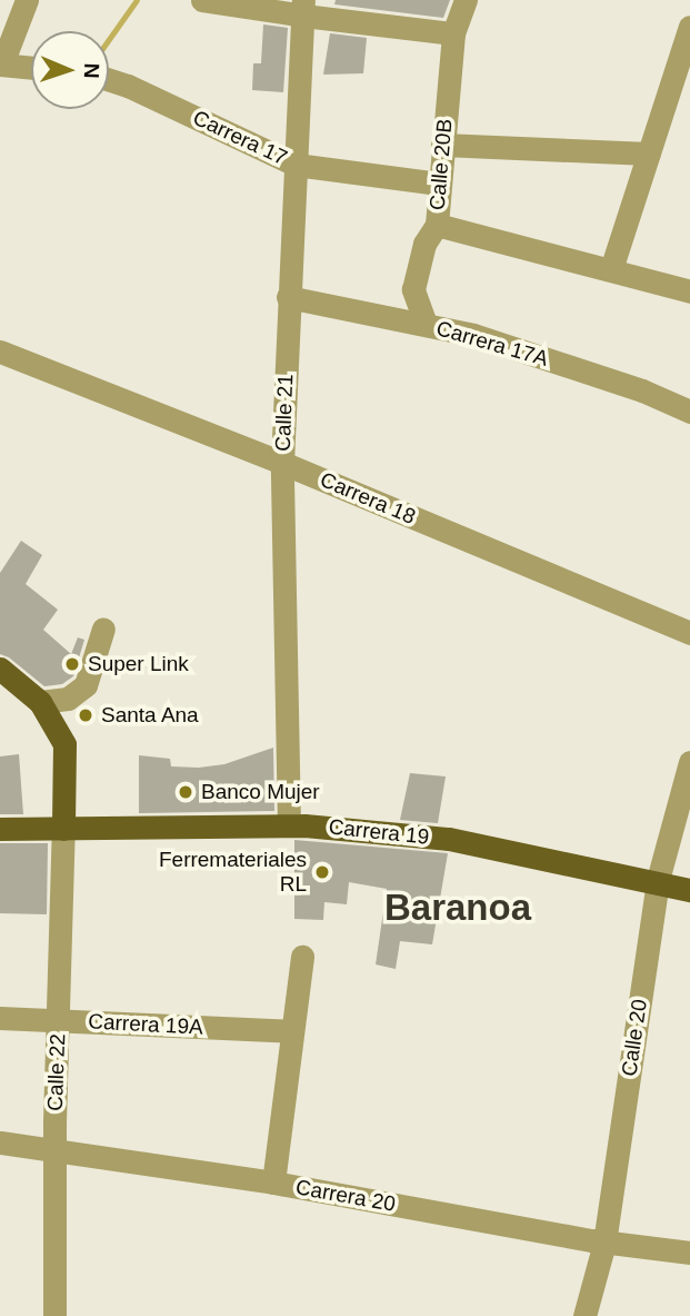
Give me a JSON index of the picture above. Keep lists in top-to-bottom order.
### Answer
{
  "streets": {
    "main road": ["Carrera 19"],
    "street": [
      "Carrera 17",
      "Calle 20B",
      "Carrera 17A",
      "Calle 21",
      "Carrera 18",
      "Carrera 19A",
      "Calle 20",
      "Calle 22",
      "Carrera 20"
    ]
  },
  "crossings": [
    ["Carrera 17", "Calle 20B"],
    ["Carrera 17", "Calle 21"],
    ["Calle 20B", "Carrera 17A"],
    ["Carrera 17A", "Calle 21"],
    ["Calle 21", "Carrera 18"],
    ["Calle 21", "Carrera 19"],
    ["Carrera 19", "Calle 20"],
    ["Carrera 19", "Calle 22"],
    ["Carrera 19A", "Calle 22"],
    ["Calle 20", "Carrera 20"],
    ["Calle 22", "Carrera 20"]
  ],
  "districts": ["Baranoa"],
  "places": [
    "Super Link",
    "Santa Ana",
    "Banco Mujer",
    "Ferremateriales RL"
  ],
  "north": "right"
}
